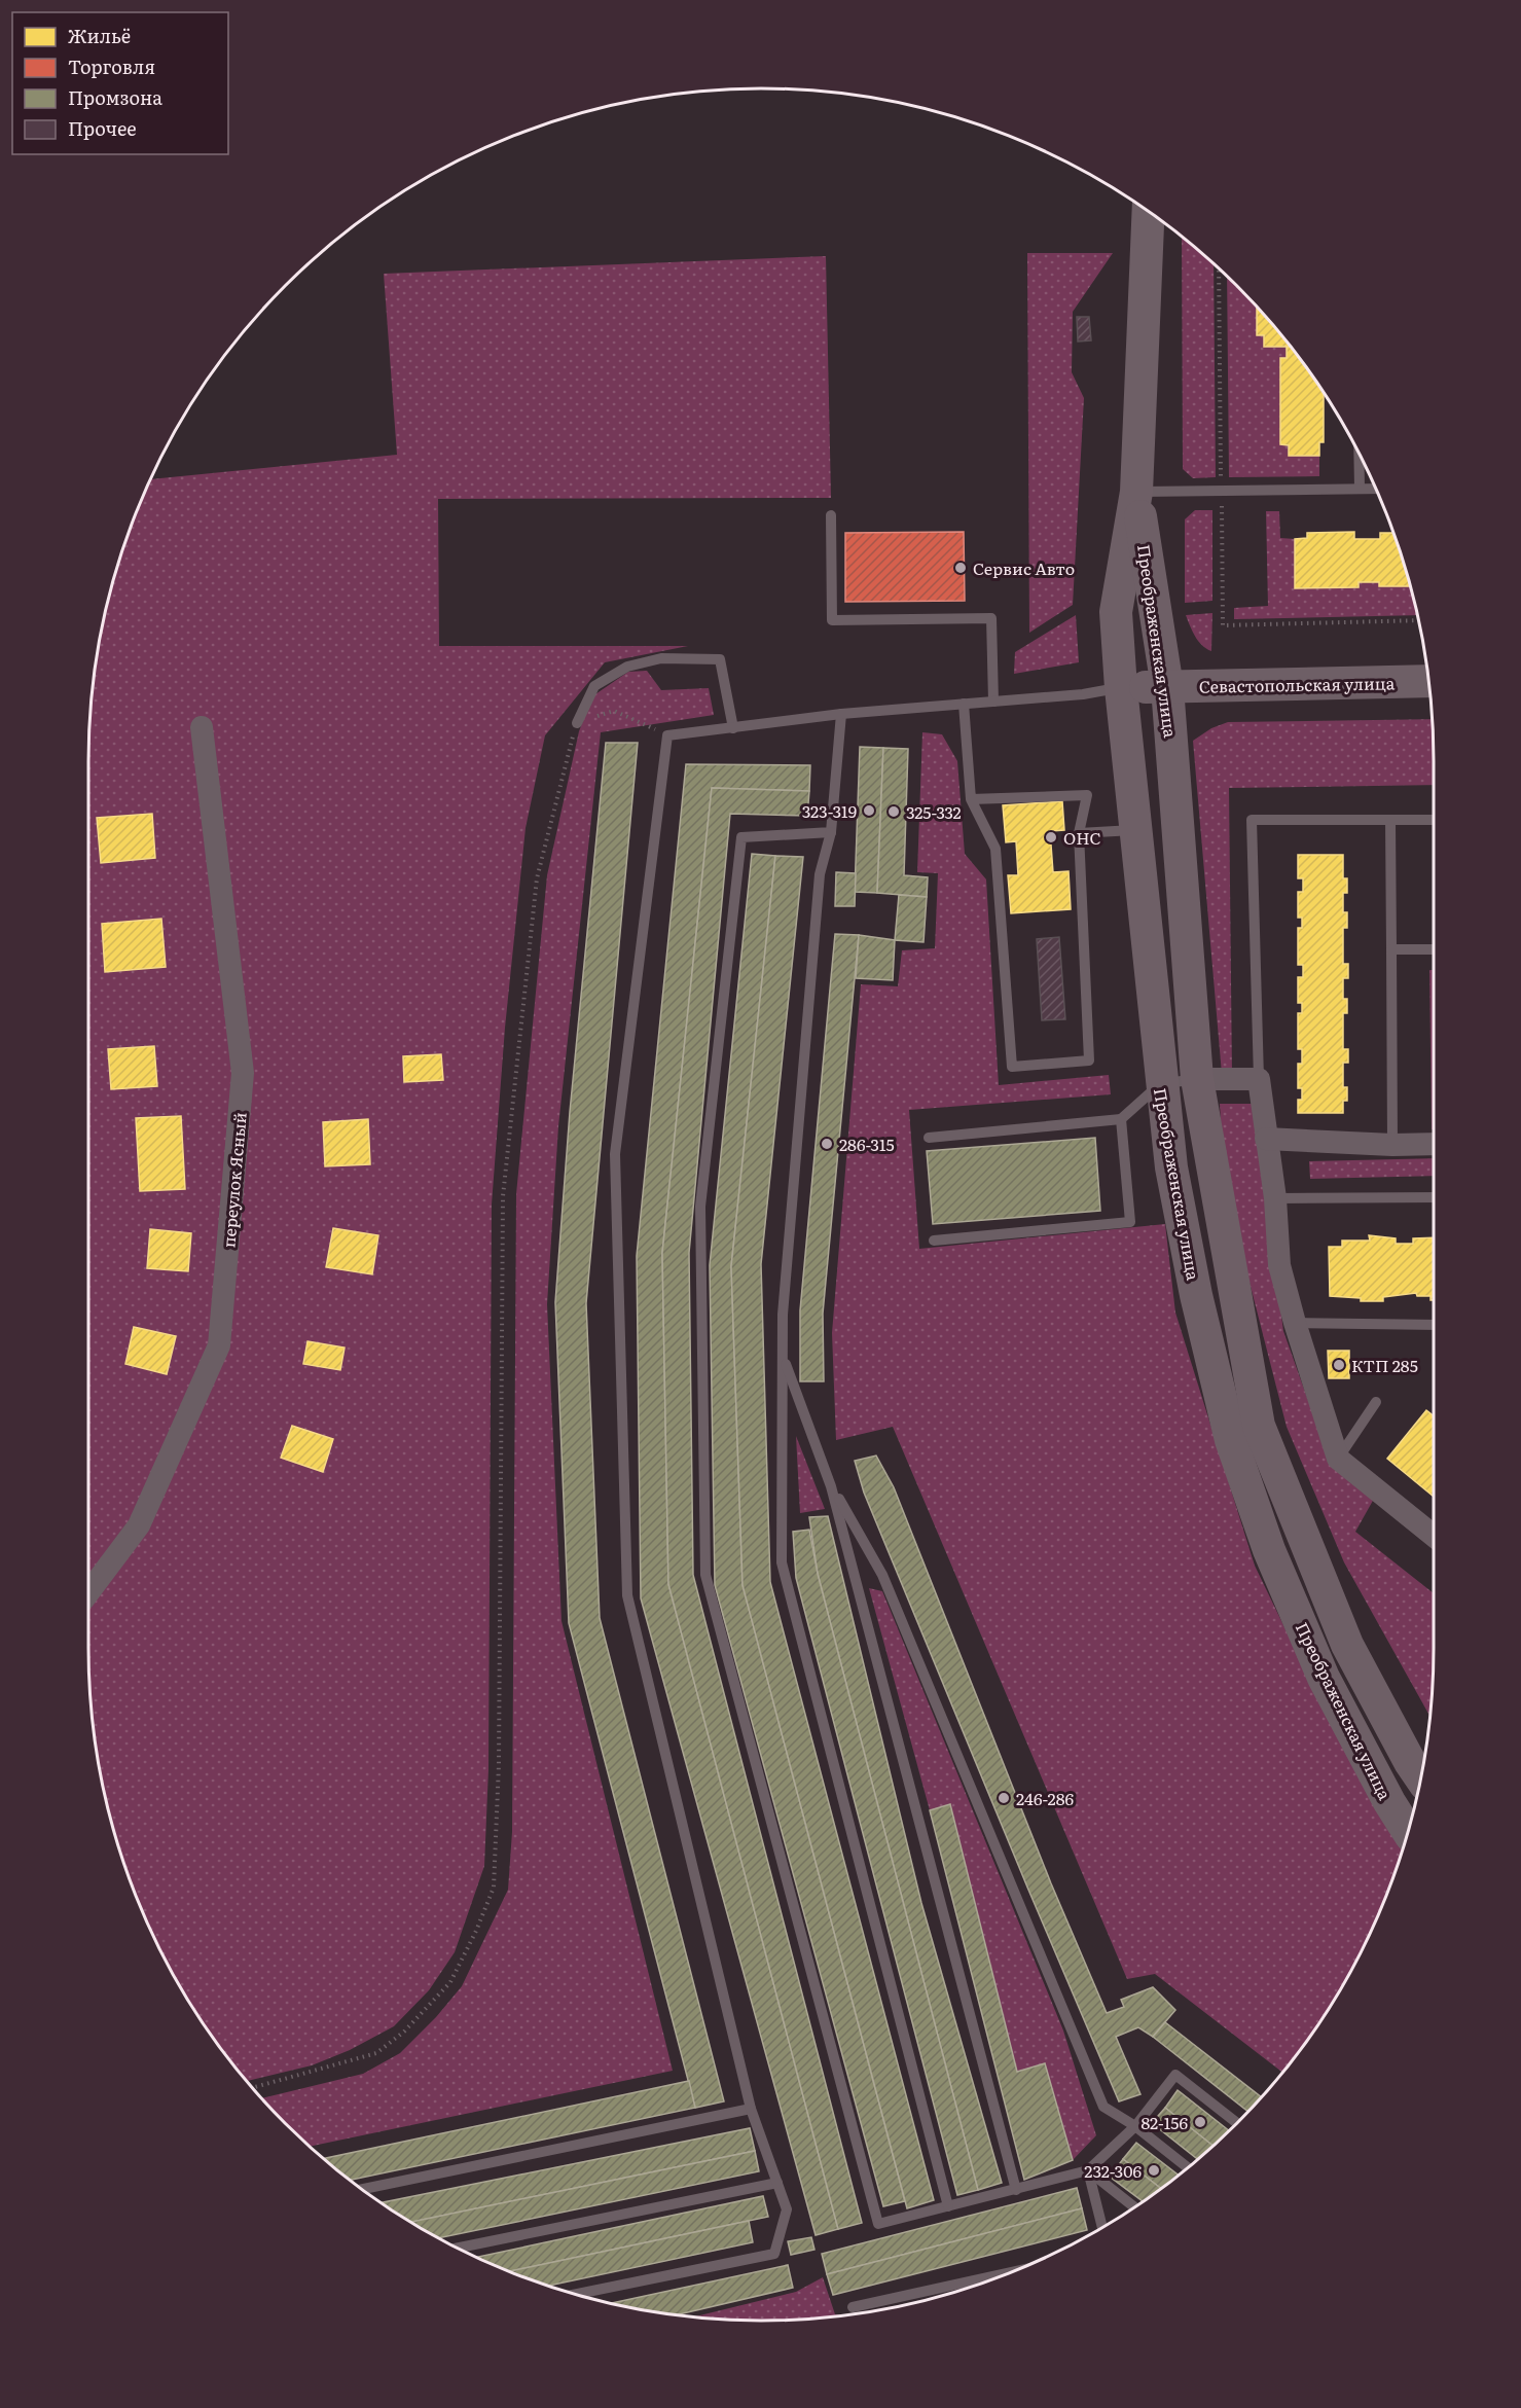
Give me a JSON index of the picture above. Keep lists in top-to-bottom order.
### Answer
{
  "streets": {
    "main road": ["Преображенская улица", "Севастопольская улица"],
    "street": ["переулок Ясный"]
  },
  "crossings": [
    ["Преображенская улица", "Севастопольская улица"]
  ],
  "places": [
    "Сервис Авто",
    "323-319",
    "325-332",
    "ОНС",
    "286-315",
    "КТП 285",
    "246-286",
    "82-156",
    "232-306"
  ],
  "legend": [
    "Жильё",
    "Торговля",
    "Промзона",
    "Прочее"
  ]
}
